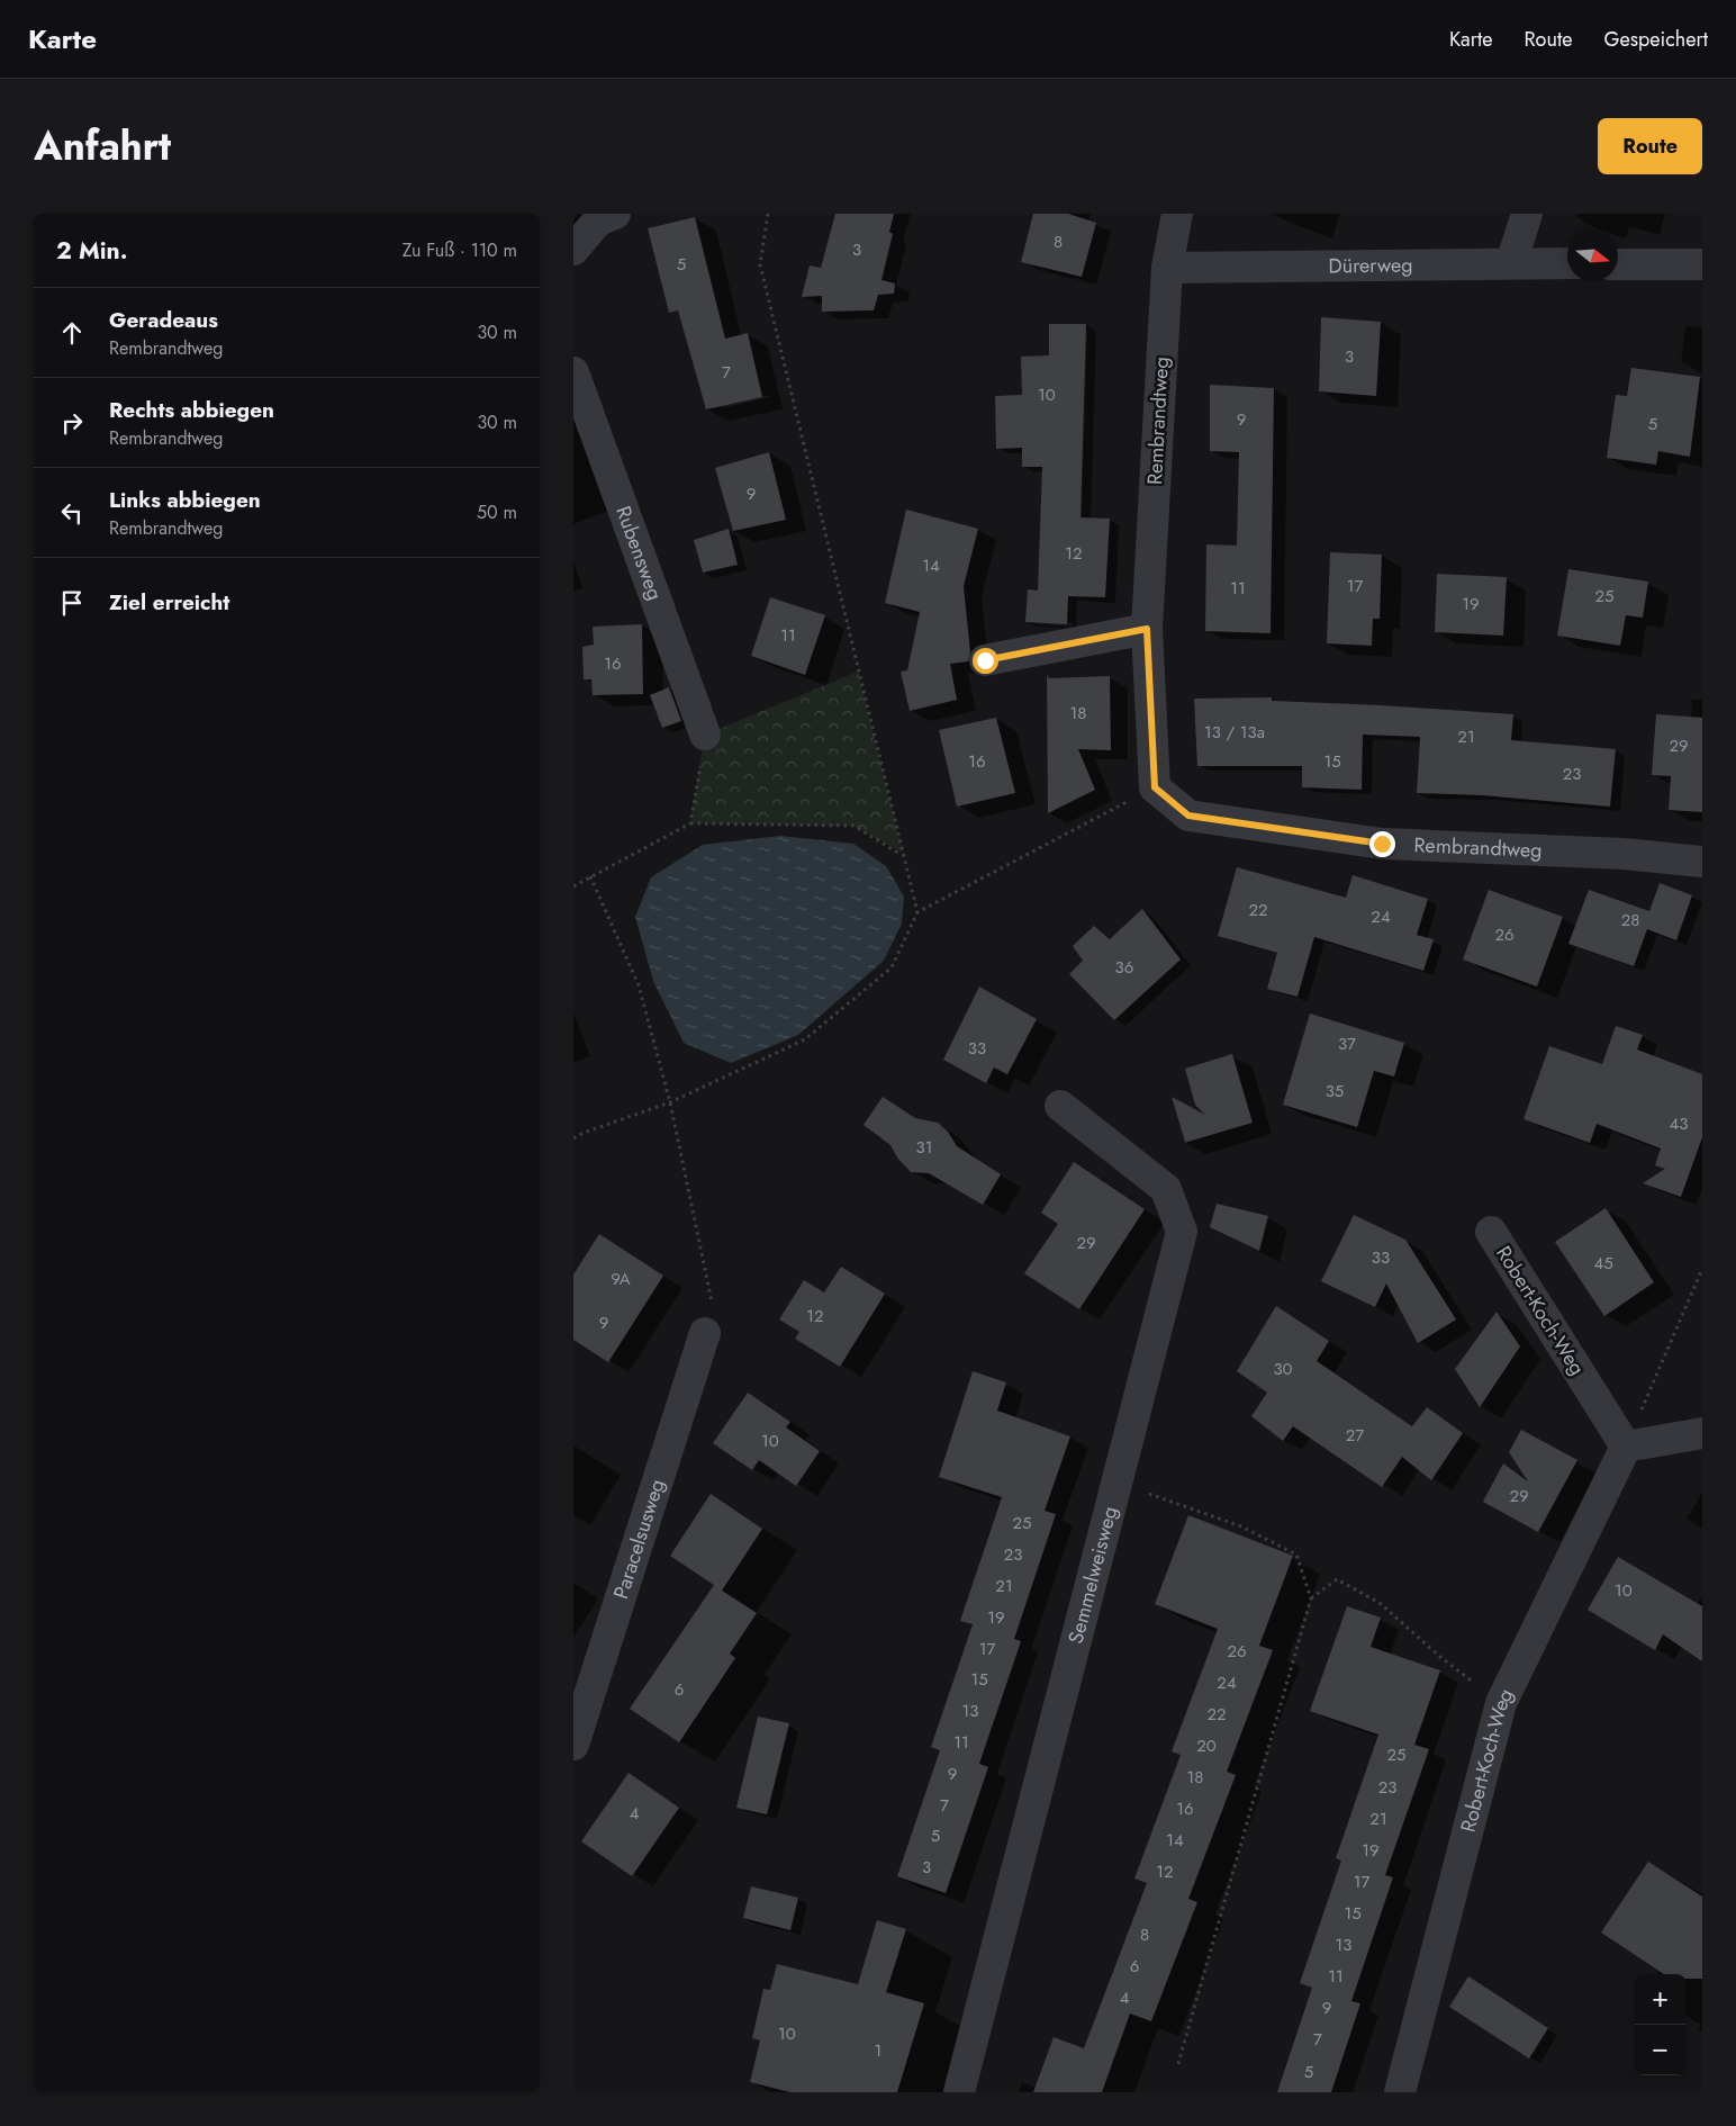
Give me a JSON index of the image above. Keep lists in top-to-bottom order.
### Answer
{
  "streets": {
    "street": [
      "Dürerweg",
      "Rembrandtweg",
      "Rubensweg",
      "Robert-Koch-Weg",
      "Paracelsusweg",
      "Semmelweisweg"
    ]
  },
  "crossings": [
    ["Dürerweg", "Rembrandtweg"]
  ],
  "house_numbers": [
    "8",
    "3",
    "5",
    "3",
    "7",
    "10",
    "9",
    "5",
    "9",
    "12",
    "14",
    "17",
    "11",
    "25",
    "19",
    "11",
    "16",
    "18",
    "13 / 13a",
    "21",
    "29",
    "16",
    "15",
    "23",
    "22",
    "24",
    "28",
    "26",
    "36",
    "37",
    "33",
    "35",
    "43",
    "31",
    "29",
    "33",
    "45",
    "9A",
    "12",
    "9",
    "30",
    "27",
    "10",
    "29",
    "25",
    "23",
    "21",
    "10",
    "19",
    "17",
    "26",
    "15",
    "24",
    "6",
    "13",
    "22",
    "11",
    "20",
    "25",
    "9",
    "18",
    "23",
    "7",
    "16",
    "4",
    "21",
    "5",
    "14",
    "19",
    "3",
    "12",
    "17",
    "15",
    "8",
    "13",
    "6",
    "11",
    "4",
    "9",
    "10",
    "7",
    "1",
    "5"
  ],
  "north": "right",
  "page": {
    "header": "Karte",
    "nav": ["Karte", "Route", "Gespeichert"],
    "title": "Anfahrt",
    "buttons": "Route",
    "heading": ["2 Min.", "Zu Fuß · 110 m"],
    "list": [
      ["Geradeaus", "Rembrandtweg", "30 m"],
      ["Rechts abbiegen", "Rembrandtweg", "30 m"],
      ["Links abbiegen", "Rembrandtweg", "50 m"],
      "Ziel erreicht"
    ],
    "map_buttons": ["+", "−"]
  }
}
